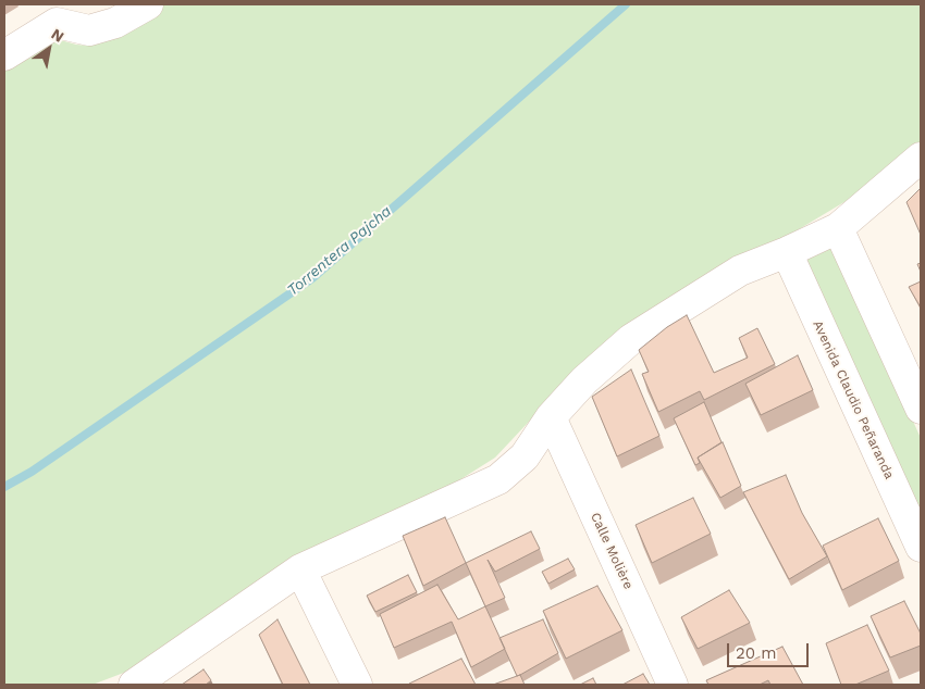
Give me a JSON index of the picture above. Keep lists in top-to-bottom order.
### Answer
{
  "streets": {
    "street": ["Avenida Claudio Peñaranda", "Calle Molière"]
  },
  "water": ["Torrentera Pajcha"],
  "scale_bar": "20 m",
  "north": "top right"
}
